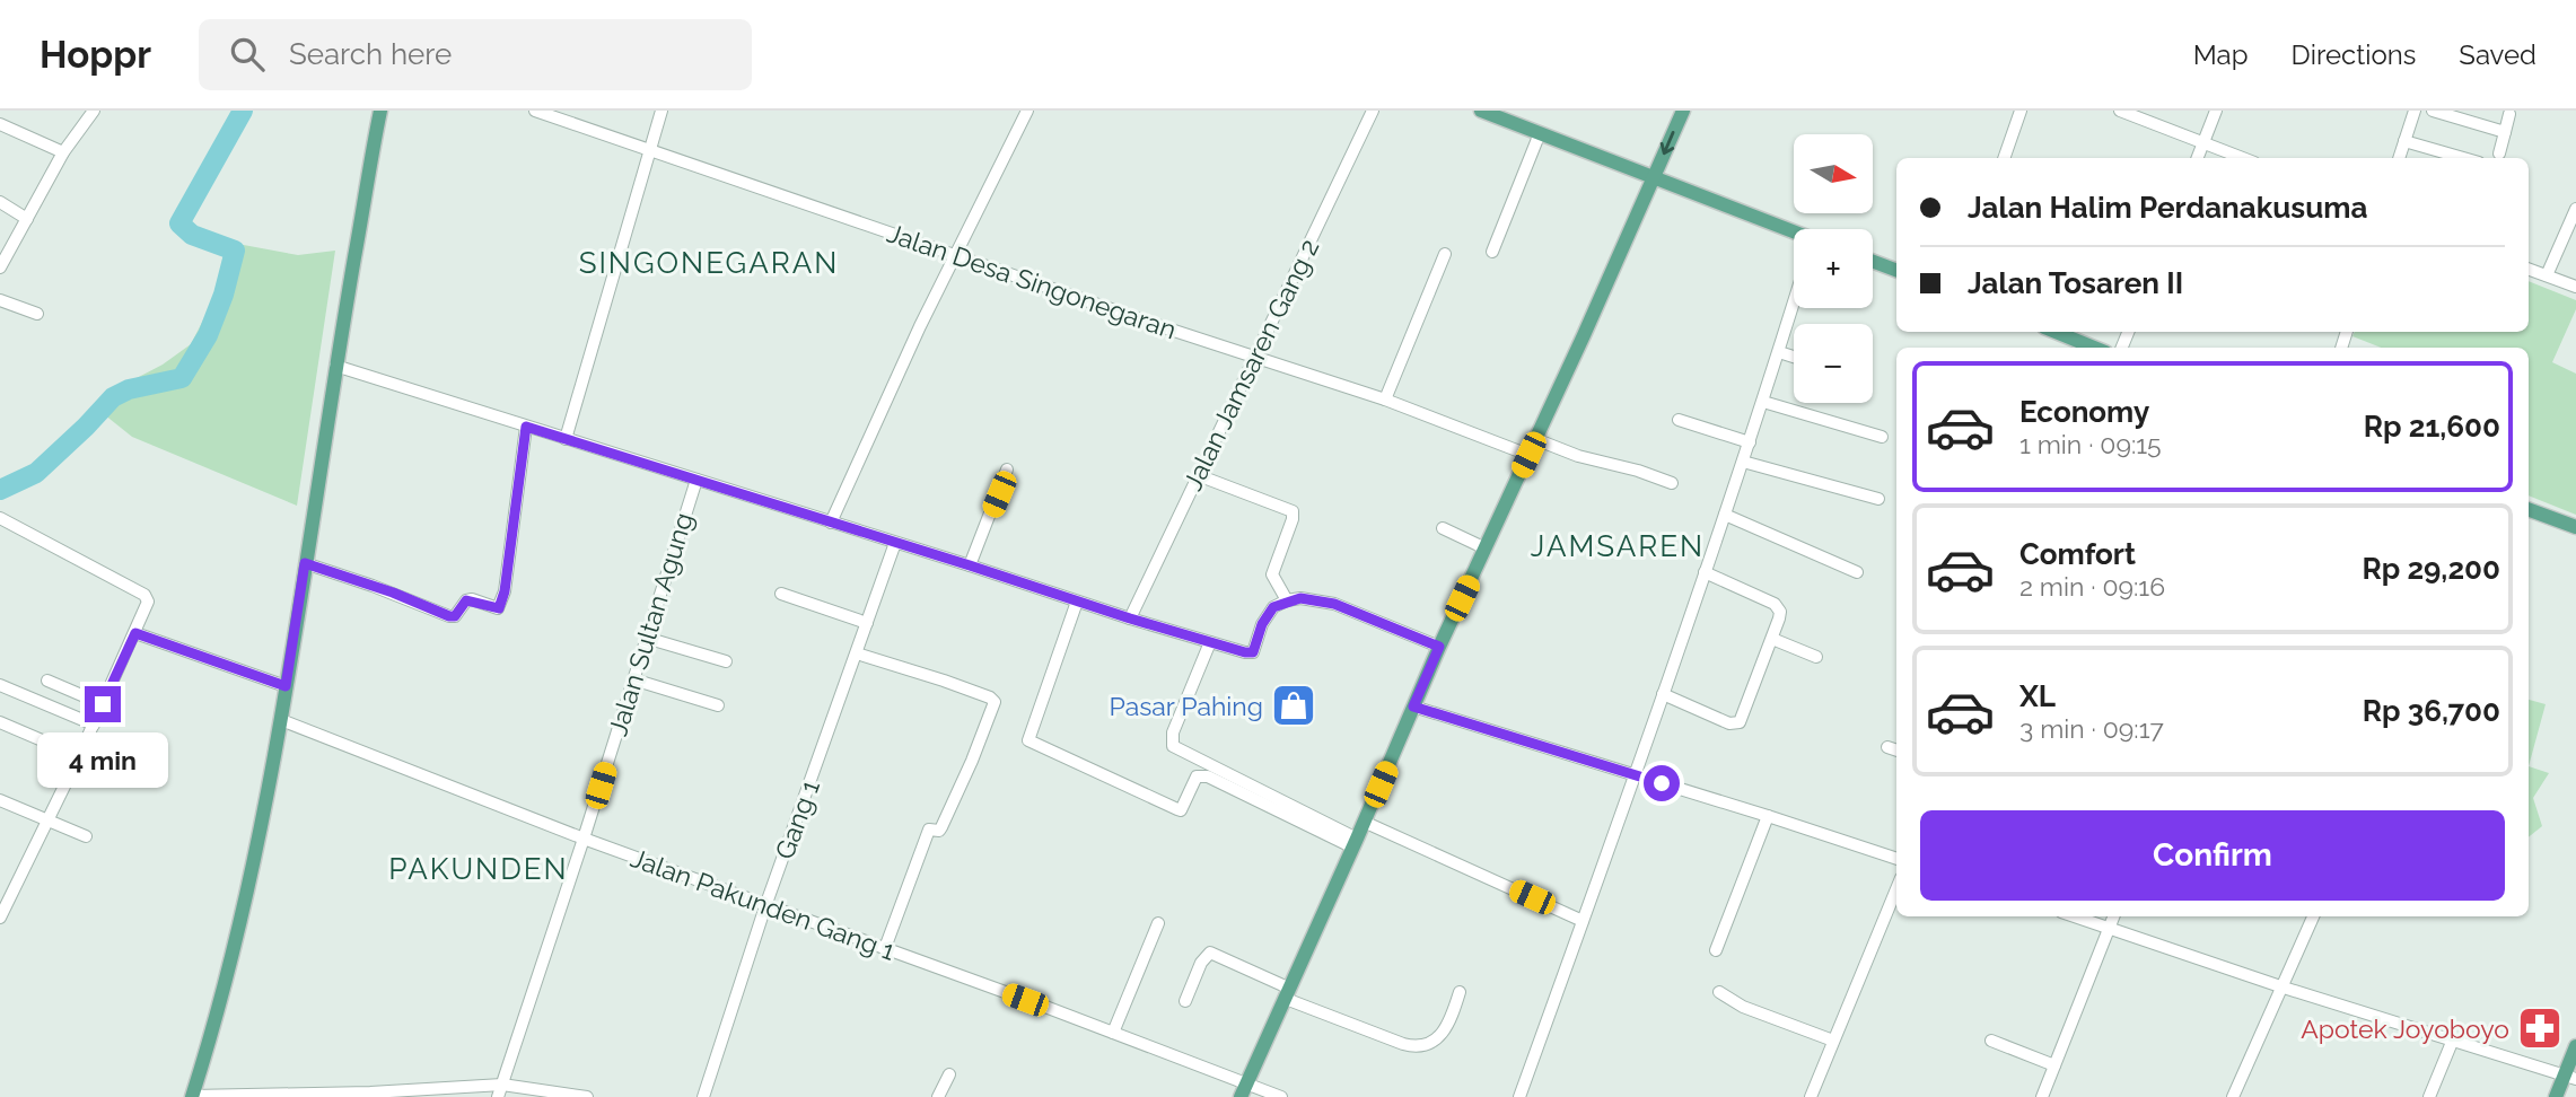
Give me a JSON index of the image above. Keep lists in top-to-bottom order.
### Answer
{
  "streets": {
    "street": [
      "Jalan Desa Singonegaran",
      "Jalan Jamsaren Gang 2",
      "Jalan Sultan Agung",
      "Gang 1",
      "Jalan Pakunden Gang 1"
    ]
  },
  "crossings": [
    ["Jalan Desa Singonegaran", "Jalan Jamsaren Gang 2"],
    ["Jalan Sultan Agung", "Jalan Pakunden Gang 1"],
    ["Gang 1", "Jalan Pakunden Gang 1"]
  ],
  "districts": ["SINGONEGARAN", "JAMSAREN", "PAKUNDEN"],
  "places": {
    "shop": ["Pasar Pahing"],
    "pharmacy": ["Apotek Joyoboyo"]
  },
  "north": "right",
  "page": {
    "header": "Hoppr",
    "search": "Search here",
    "nav": ["Map", "Directions", "Saved"],
    "map_buttons": ["+", "−"],
    "banner": ["Jalan Halim Perdanakusuma", "Jalan Tosaren II"],
    "list": [
      {
        "name": "Economy",
        "note": "1 min · 09:15",
        "value": "Rp 21,600"
      },
      {
        "name": "Comfort",
        "note": "2 min · 09:16",
        "value": "Rp 29,200"
      },
      {
        "name": "XL",
        "note": "3 min · 09:17",
        "value": "Rp 36,700"
      }
    ],
    "bubble": "4 min",
    "buttons": "Confirm"
  }
}
